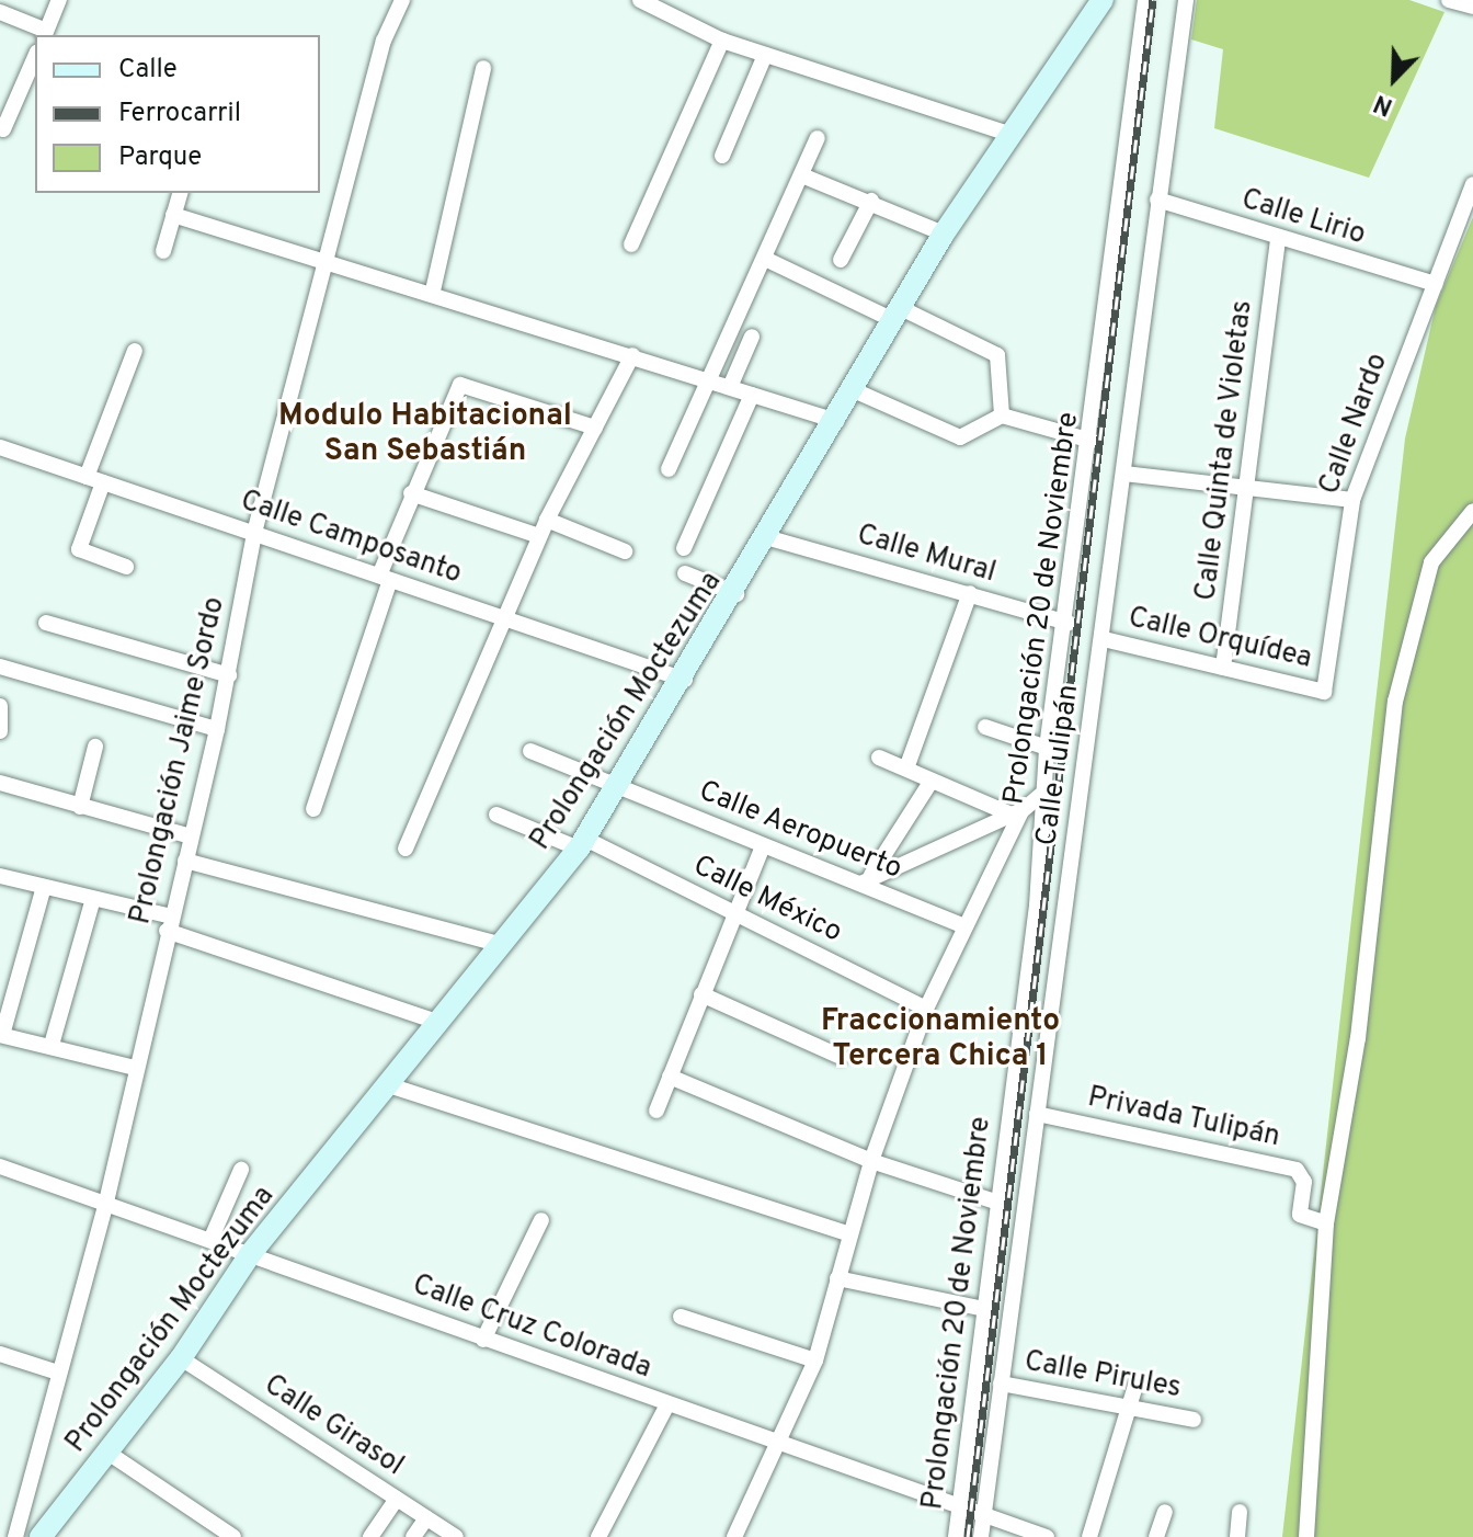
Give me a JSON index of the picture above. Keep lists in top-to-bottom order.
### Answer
{
  "streets": {
    "main road": ["Prolongación Moctezuma"],
    "street": [
      "Calle Lirio",
      "Calle Nardo",
      "Calle Quinta de Violetas",
      "Calle Camposanto",
      "Calle Mural",
      "Prolongación 20 de Noviembre",
      "Calle Orquídea",
      "Prolongación Jaime Sordo",
      "Calle Tulipán",
      "Calle Aeropuerto",
      "Calle México",
      "Privada Tulipán",
      "Calle Cruz Colorada",
      "Calle Pirules",
      "Calle Girasol"
    ]
  },
  "crossings": [
    ["Calle Lirio", "Calle Nardo"],
    ["Calle Lirio", "Calle Quinta de Violetas"],
    ["Calle Lirio", "Calle Tulipán"],
    ["Calle Nardo", "Calle Orquídea"],
    ["Calle Quinta de Violetas", "Calle Orquídea"],
    ["Calle Camposanto", "Prolongación Moctezuma"],
    ["Calle Camposanto", "Prolongación Jaime Sordo"],
    ["Calle Mural", "Prolongación 20 de Noviembre"],
    ["Calle Mural", "Prolongación Moctezuma"],
    ["Prolongación 20 de Noviembre", "Calle Cruz Colorada"],
    ["Calle Orquídea", "Calle Tulipán"],
    ["Prolongación Moctezuma", "Calle Aeropuerto"],
    ["Prolongación Moctezuma", "Calle México"],
    ["Prolongación Moctezuma", "Calle Cruz Colorada"],
    ["Prolongación Moctezuma", "Calle Girasol"],
    ["Prolongación Jaime Sordo", "Calle Cruz Colorada"],
    ["Calle Tulipán", "Privada Tulipán"],
    ["Calle Tulipán", "Calle Cruz Colorada"],
    ["Calle Tulipán", "Calle Pirules"]
  ],
  "districts": ["Modulo Habitacional San Sebastián", "Fraccionamiento Tercera Chica 1"],
  "legend": ["Calle", "Ferrocarril", "Parque"],
  "north": "bottom left"
}
